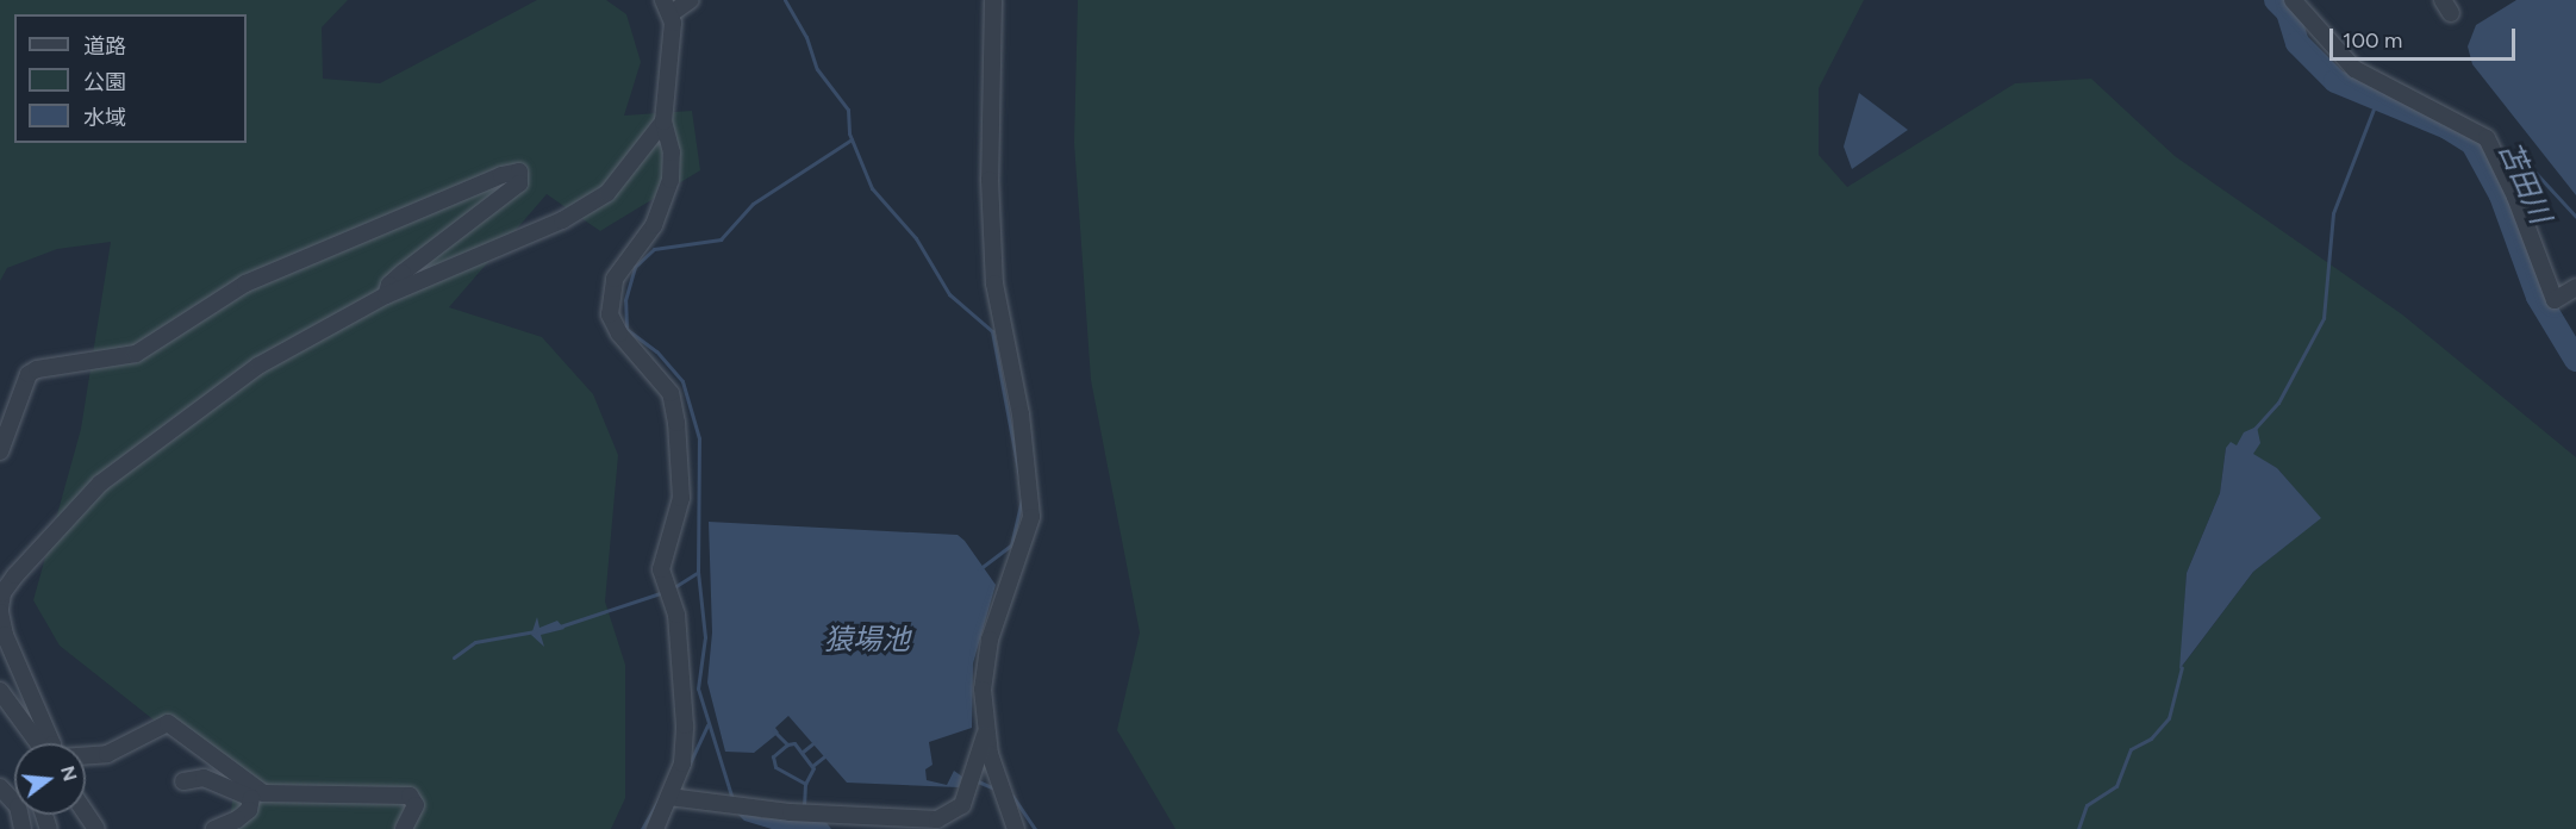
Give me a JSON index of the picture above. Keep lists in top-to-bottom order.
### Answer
{
  "water": ["苫田川", "猿場池"],
  "legend": ["道路", "公園", "水域"],
  "scale_bar": "100 m",
  "north": "right"
}
